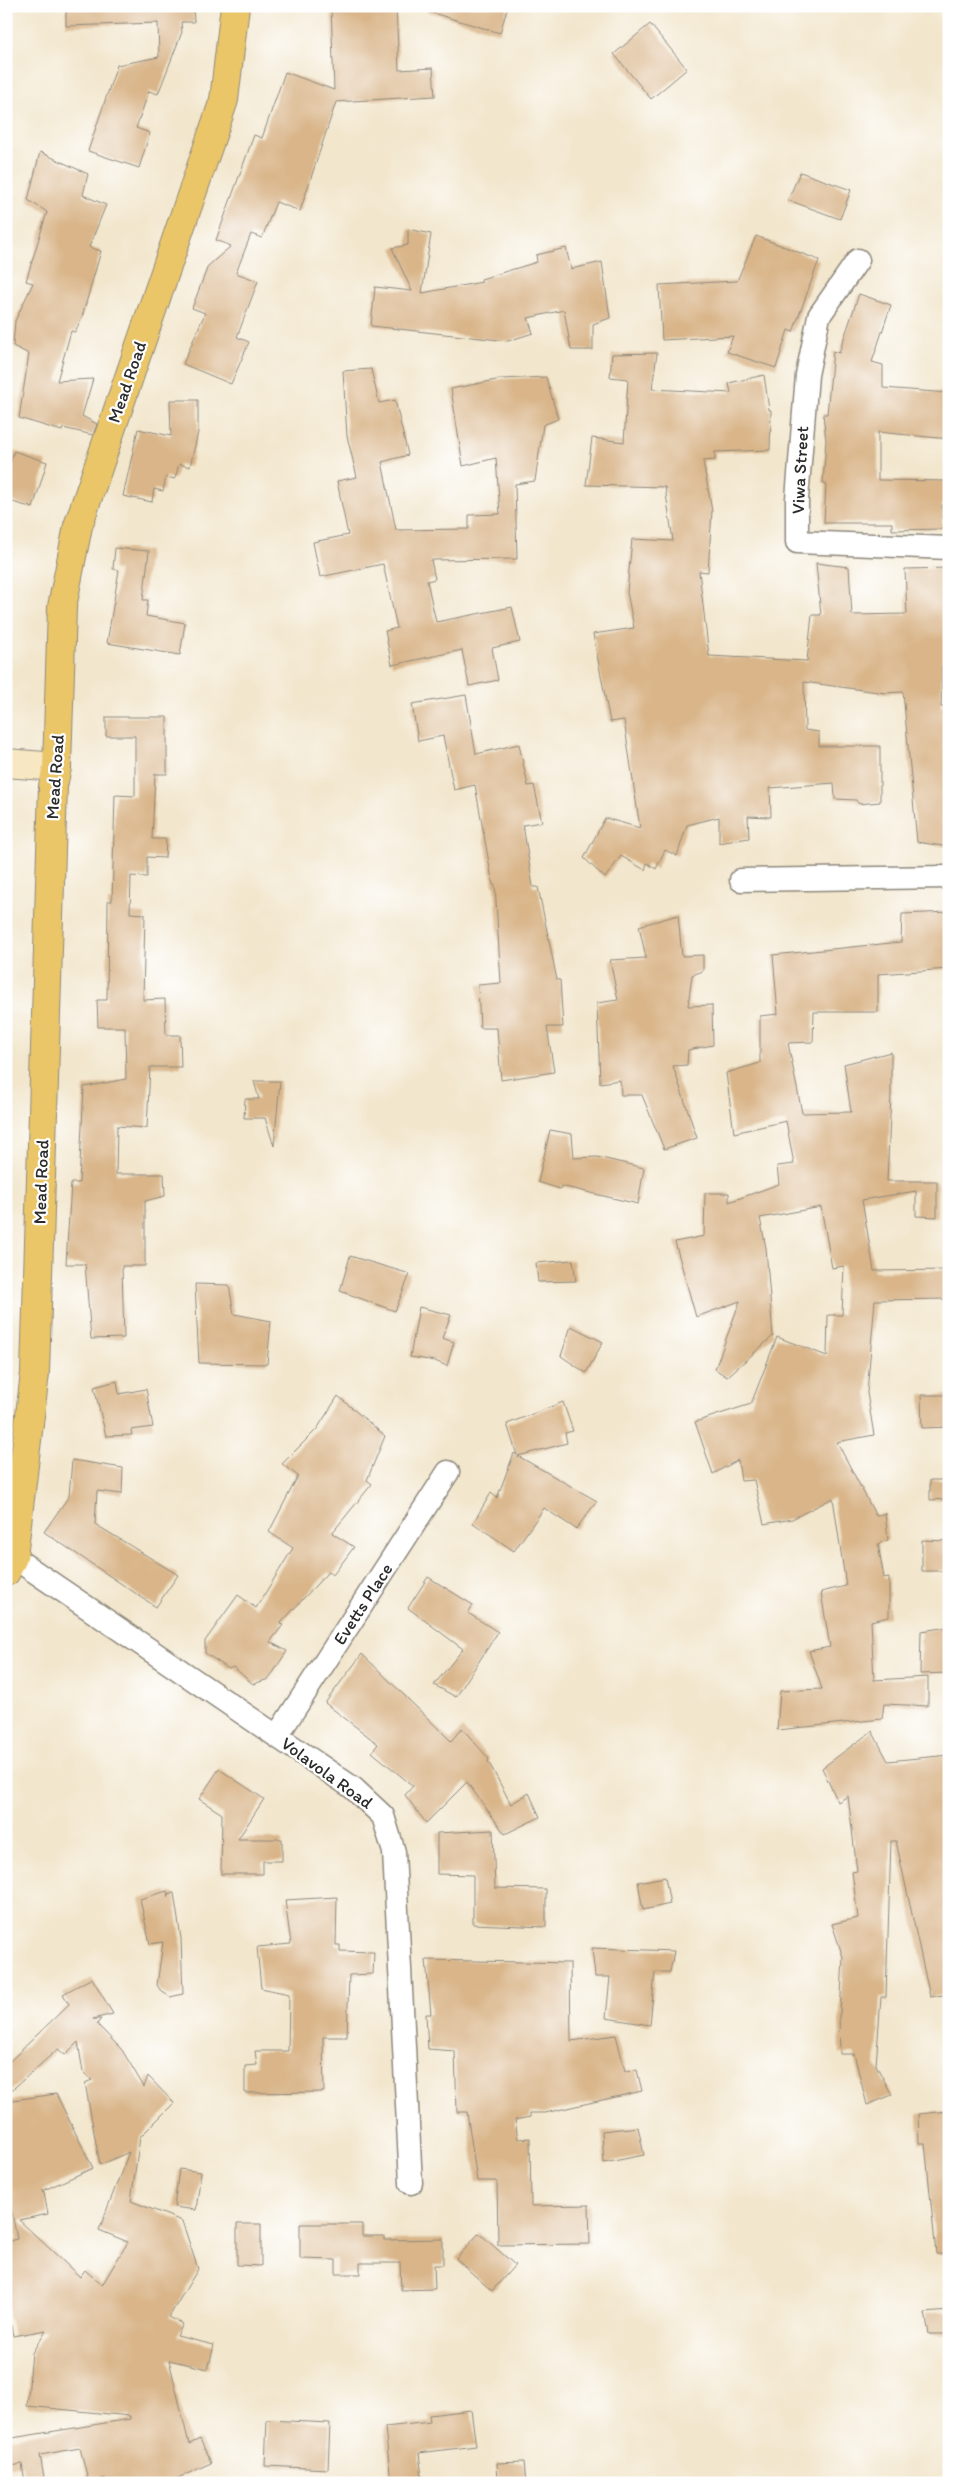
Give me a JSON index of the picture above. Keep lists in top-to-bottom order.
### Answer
{
  "streets": {
    "main road": ["Mead Road"],
    "street": ["Viwa Street", "Evetts Place", "Volavola Road"]
  },
  "crossings": [
    ["Mead Road", "Volavola Road"],
    ["Evetts Place", "Volavola Road"]
  ]
}
